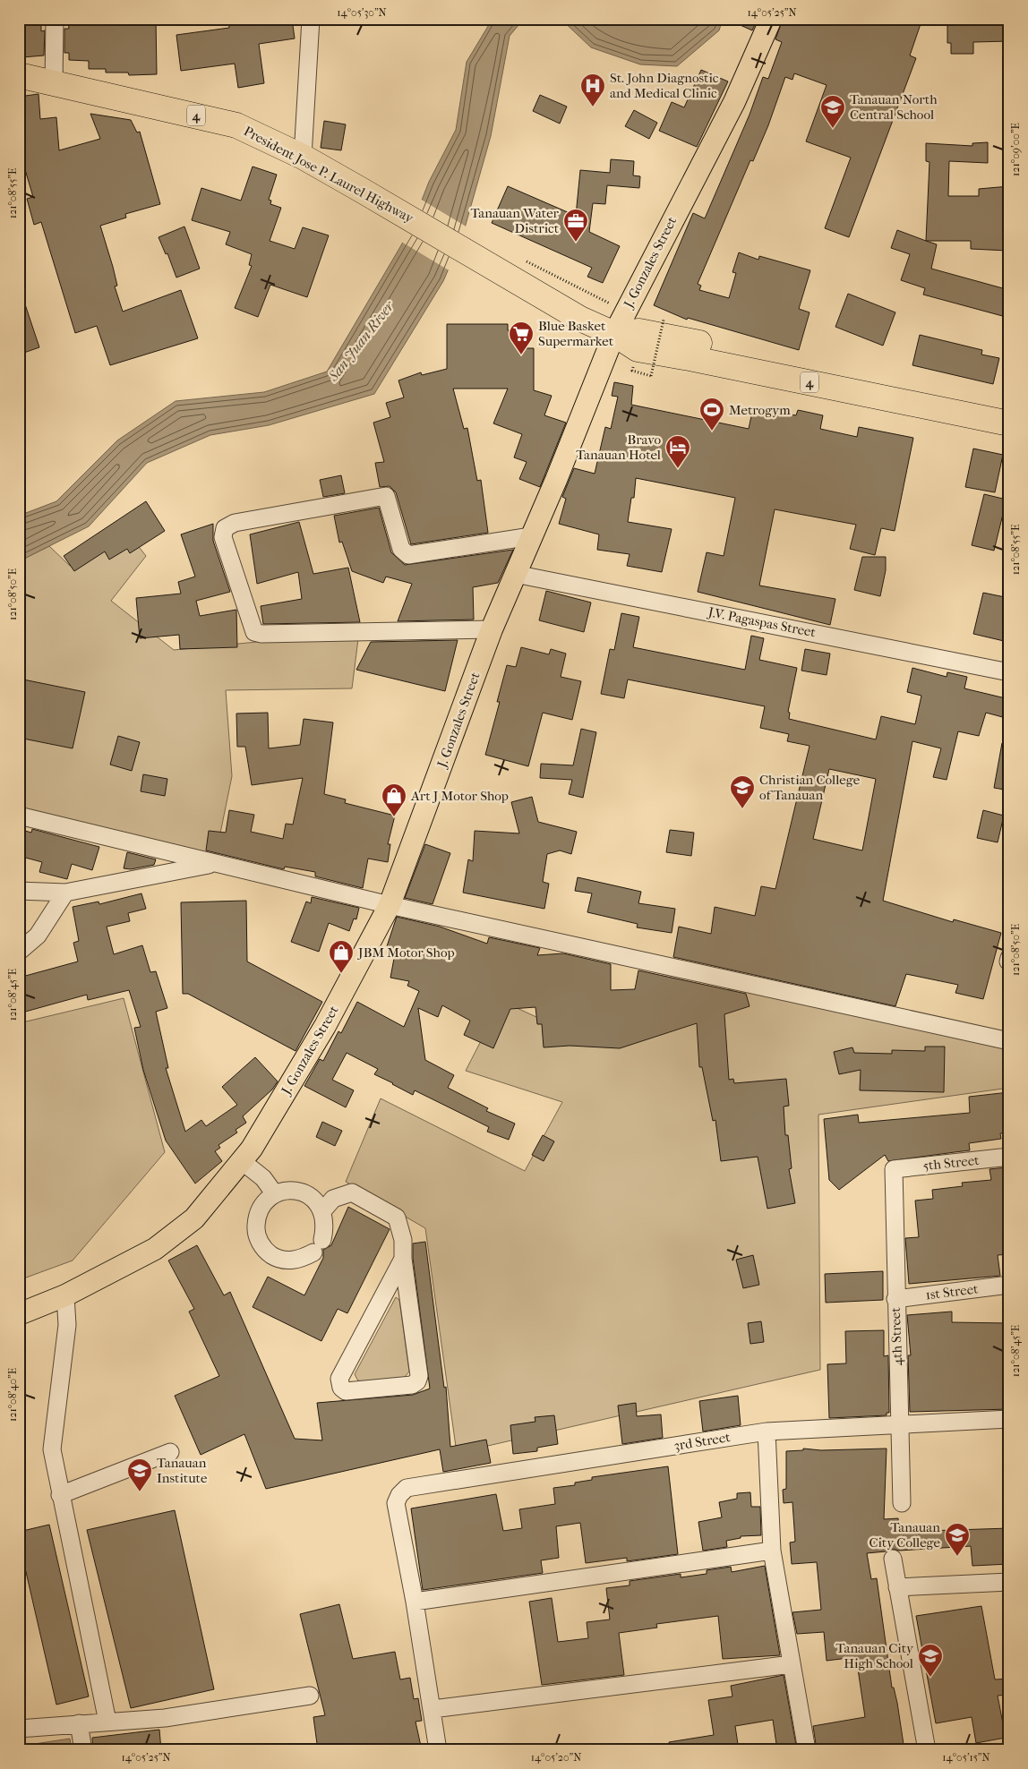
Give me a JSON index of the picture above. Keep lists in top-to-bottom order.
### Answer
{
  "streets": {
    "highway": ["4", "President Jose P. Laurel Highway"],
    "main road": ["J. Gonzales Street"],
    "street": [
      "J.V. Pagaspas Street",
      "5th Street",
      "1st Street",
      "4th Street",
      "3rd Street"
    ]
  },
  "crossings": [
    ["President Jose P. Laurel Highway", "J. Gonzales Street"],
    ["J. Gonzales Street", "J.V. Pagaspas Street"],
    ["5th Street", "4th Street"],
    ["1st Street", "4th Street"],
    ["4th Street", "3rd Street"]
  ],
  "water": ["San Juan River"],
  "places": {
    "hospital": ["St. John Diagnostic and Medical Clinic"],
    "school or university": [
      "Tanauan North Central School",
      "Christian College of Tanauan",
      "Tanauan Institute",
      "Tanauan City College",
      "Tanauan City High School"
    ],
    "office": ["Tanauan Water District"],
    "supermarket": ["Blue Basket Supermarket"],
    "sports": ["Metrogym"],
    "hotel": ["Bravo Tanauan Hotel"],
    "shop": ["Art J Motor Shop", "JBM Motor Shop"]
  },
  "coordinates": [
    "14°05'30\"N",
    "14°05'25\"N",
    "121°09'00\"E",
    "121°08'55\"E",
    "121°08'50\"E",
    "121°08'45\"E",
    "121°08'40\"E",
    "14°05'20\"N",
    "14°05'15\"N"
  ]
}
